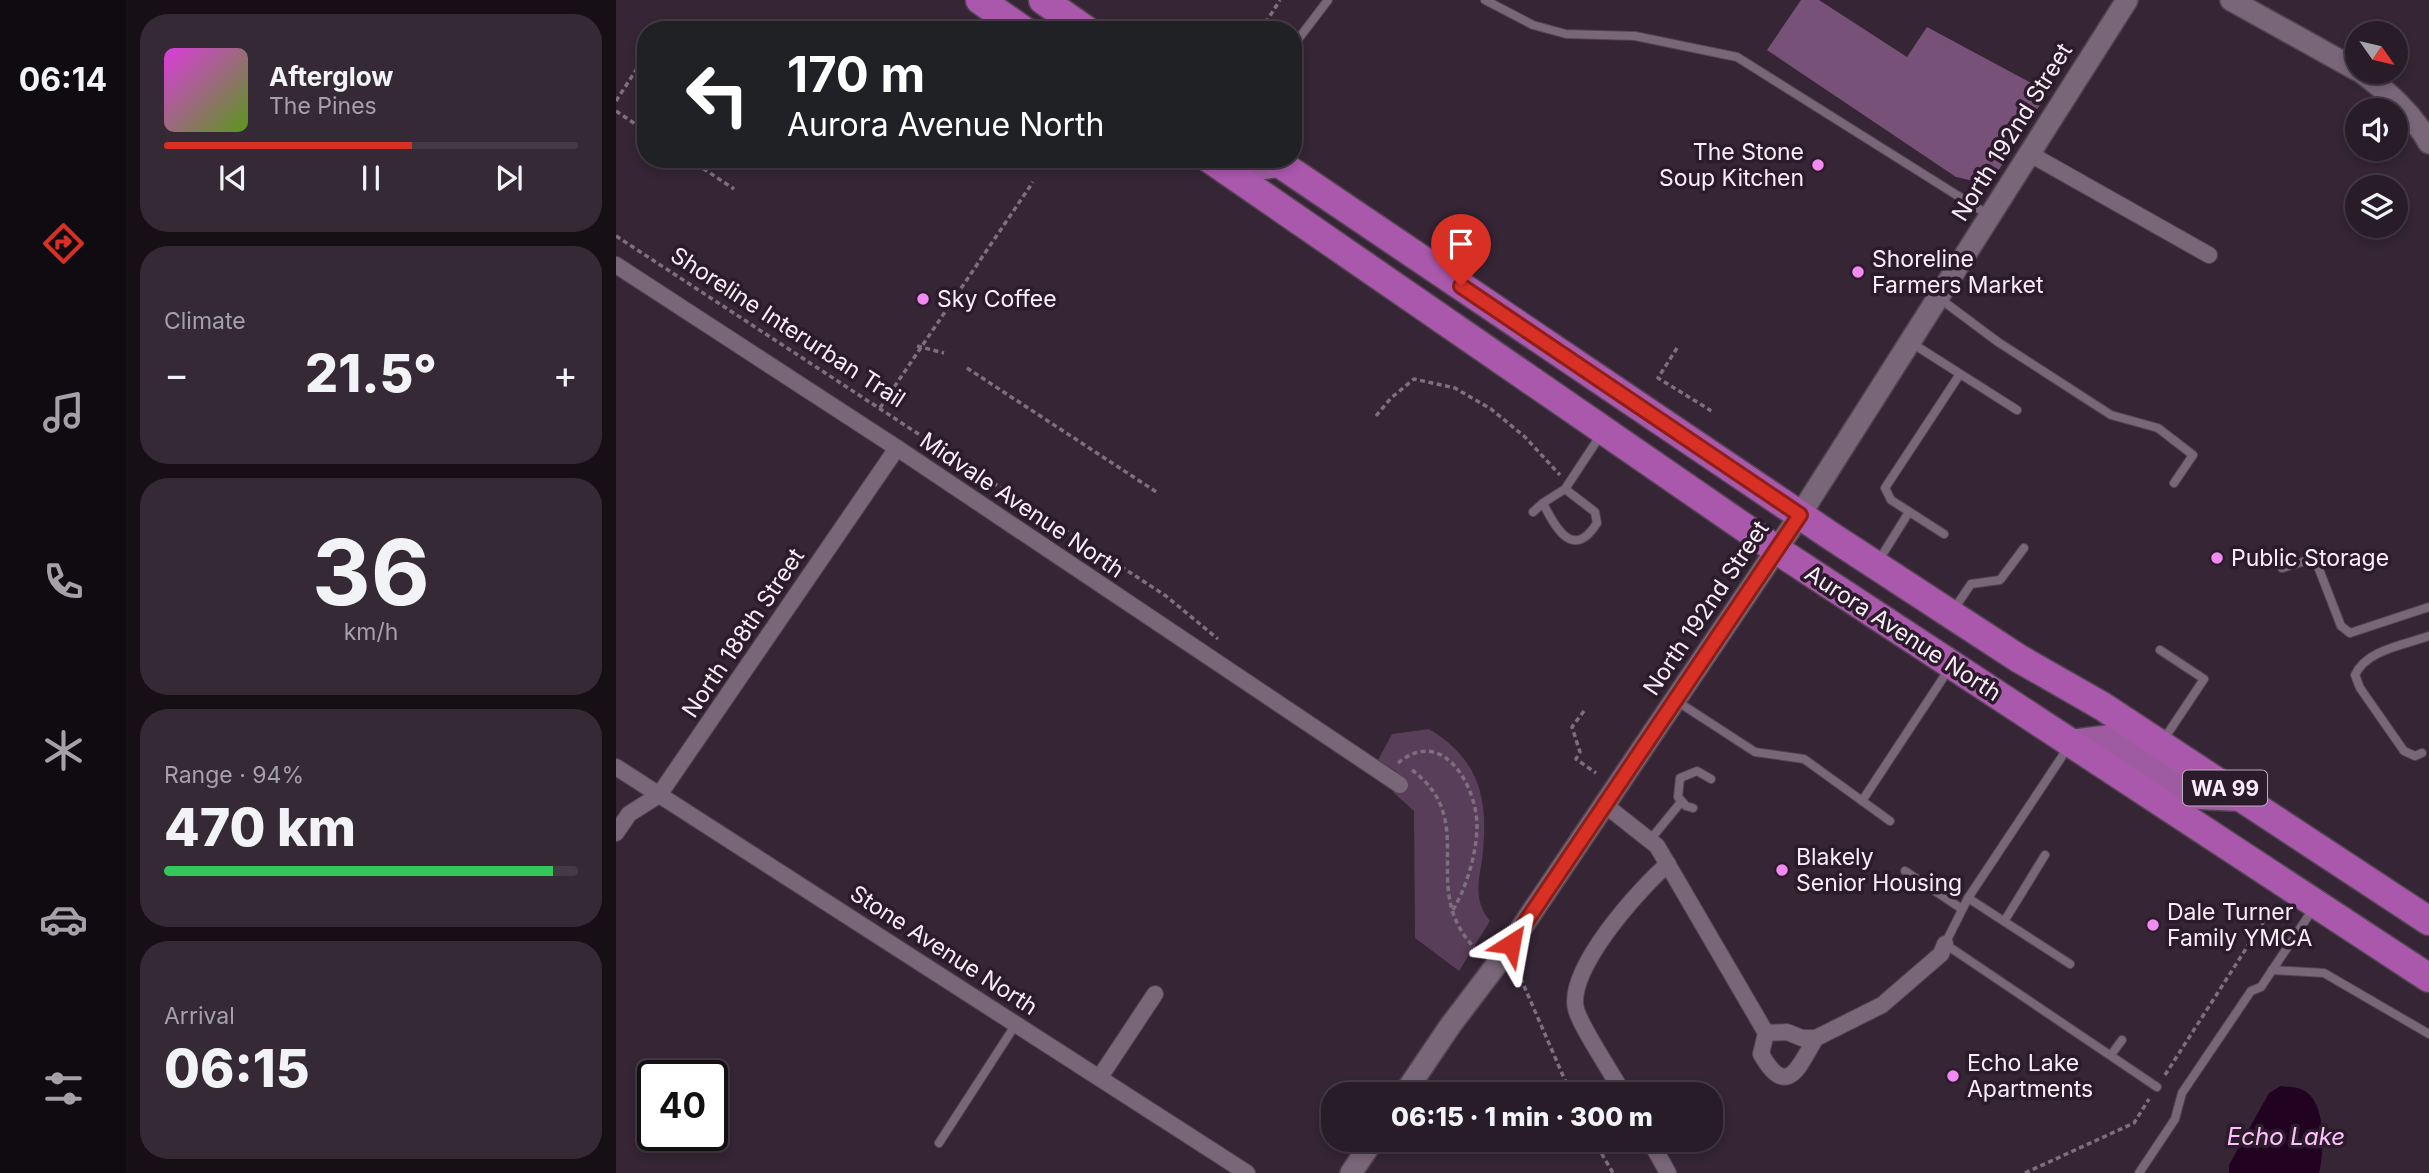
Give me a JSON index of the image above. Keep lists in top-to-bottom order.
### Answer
{
  "streets": {
    "highway": ["Aurora Avenue North", "WA 99"],
    "street": [
      "North 192nd Street",
      "Midvale Avenue North",
      "North 188th Street",
      "Stone Avenue North"
    ],
    "path": ["Shoreline Interurban Trail"]
  },
  "crossings": [
    ["North 192nd Street", "Aurora Avenue North"],
    ["Midvale Avenue North", "North 188th Street"],
    ["North 188th Street", "Stone Avenue North"]
  ],
  "water": ["Echo Lake"],
  "places": [
    "The Stone Soup Kitchen",
    "Shoreline Farmers Market",
    "Sky Coffee",
    "Public Storage",
    "Blakely Senior Housing",
    "Dale Turner Family YMCA",
    "Echo Lake Apartments"
  ],
  "north": "bottom right",
  "page": {
    "tabs": "06:14",
    "turn": ["170 m", "Aurora Avenue North"],
    "song": ["Afterglow", "The Pines"],
    "tile": [
      "Climate",
      ["36", "km/h"],
      ["Range · 94%", "470 km"],
      ["Arrival", "06:15"]
    ],
    "heat": ["−", "21.5°", "+"],
    "limit": "40",
    "trip": "06:15 · 1 min · 300 m"
  }
}
